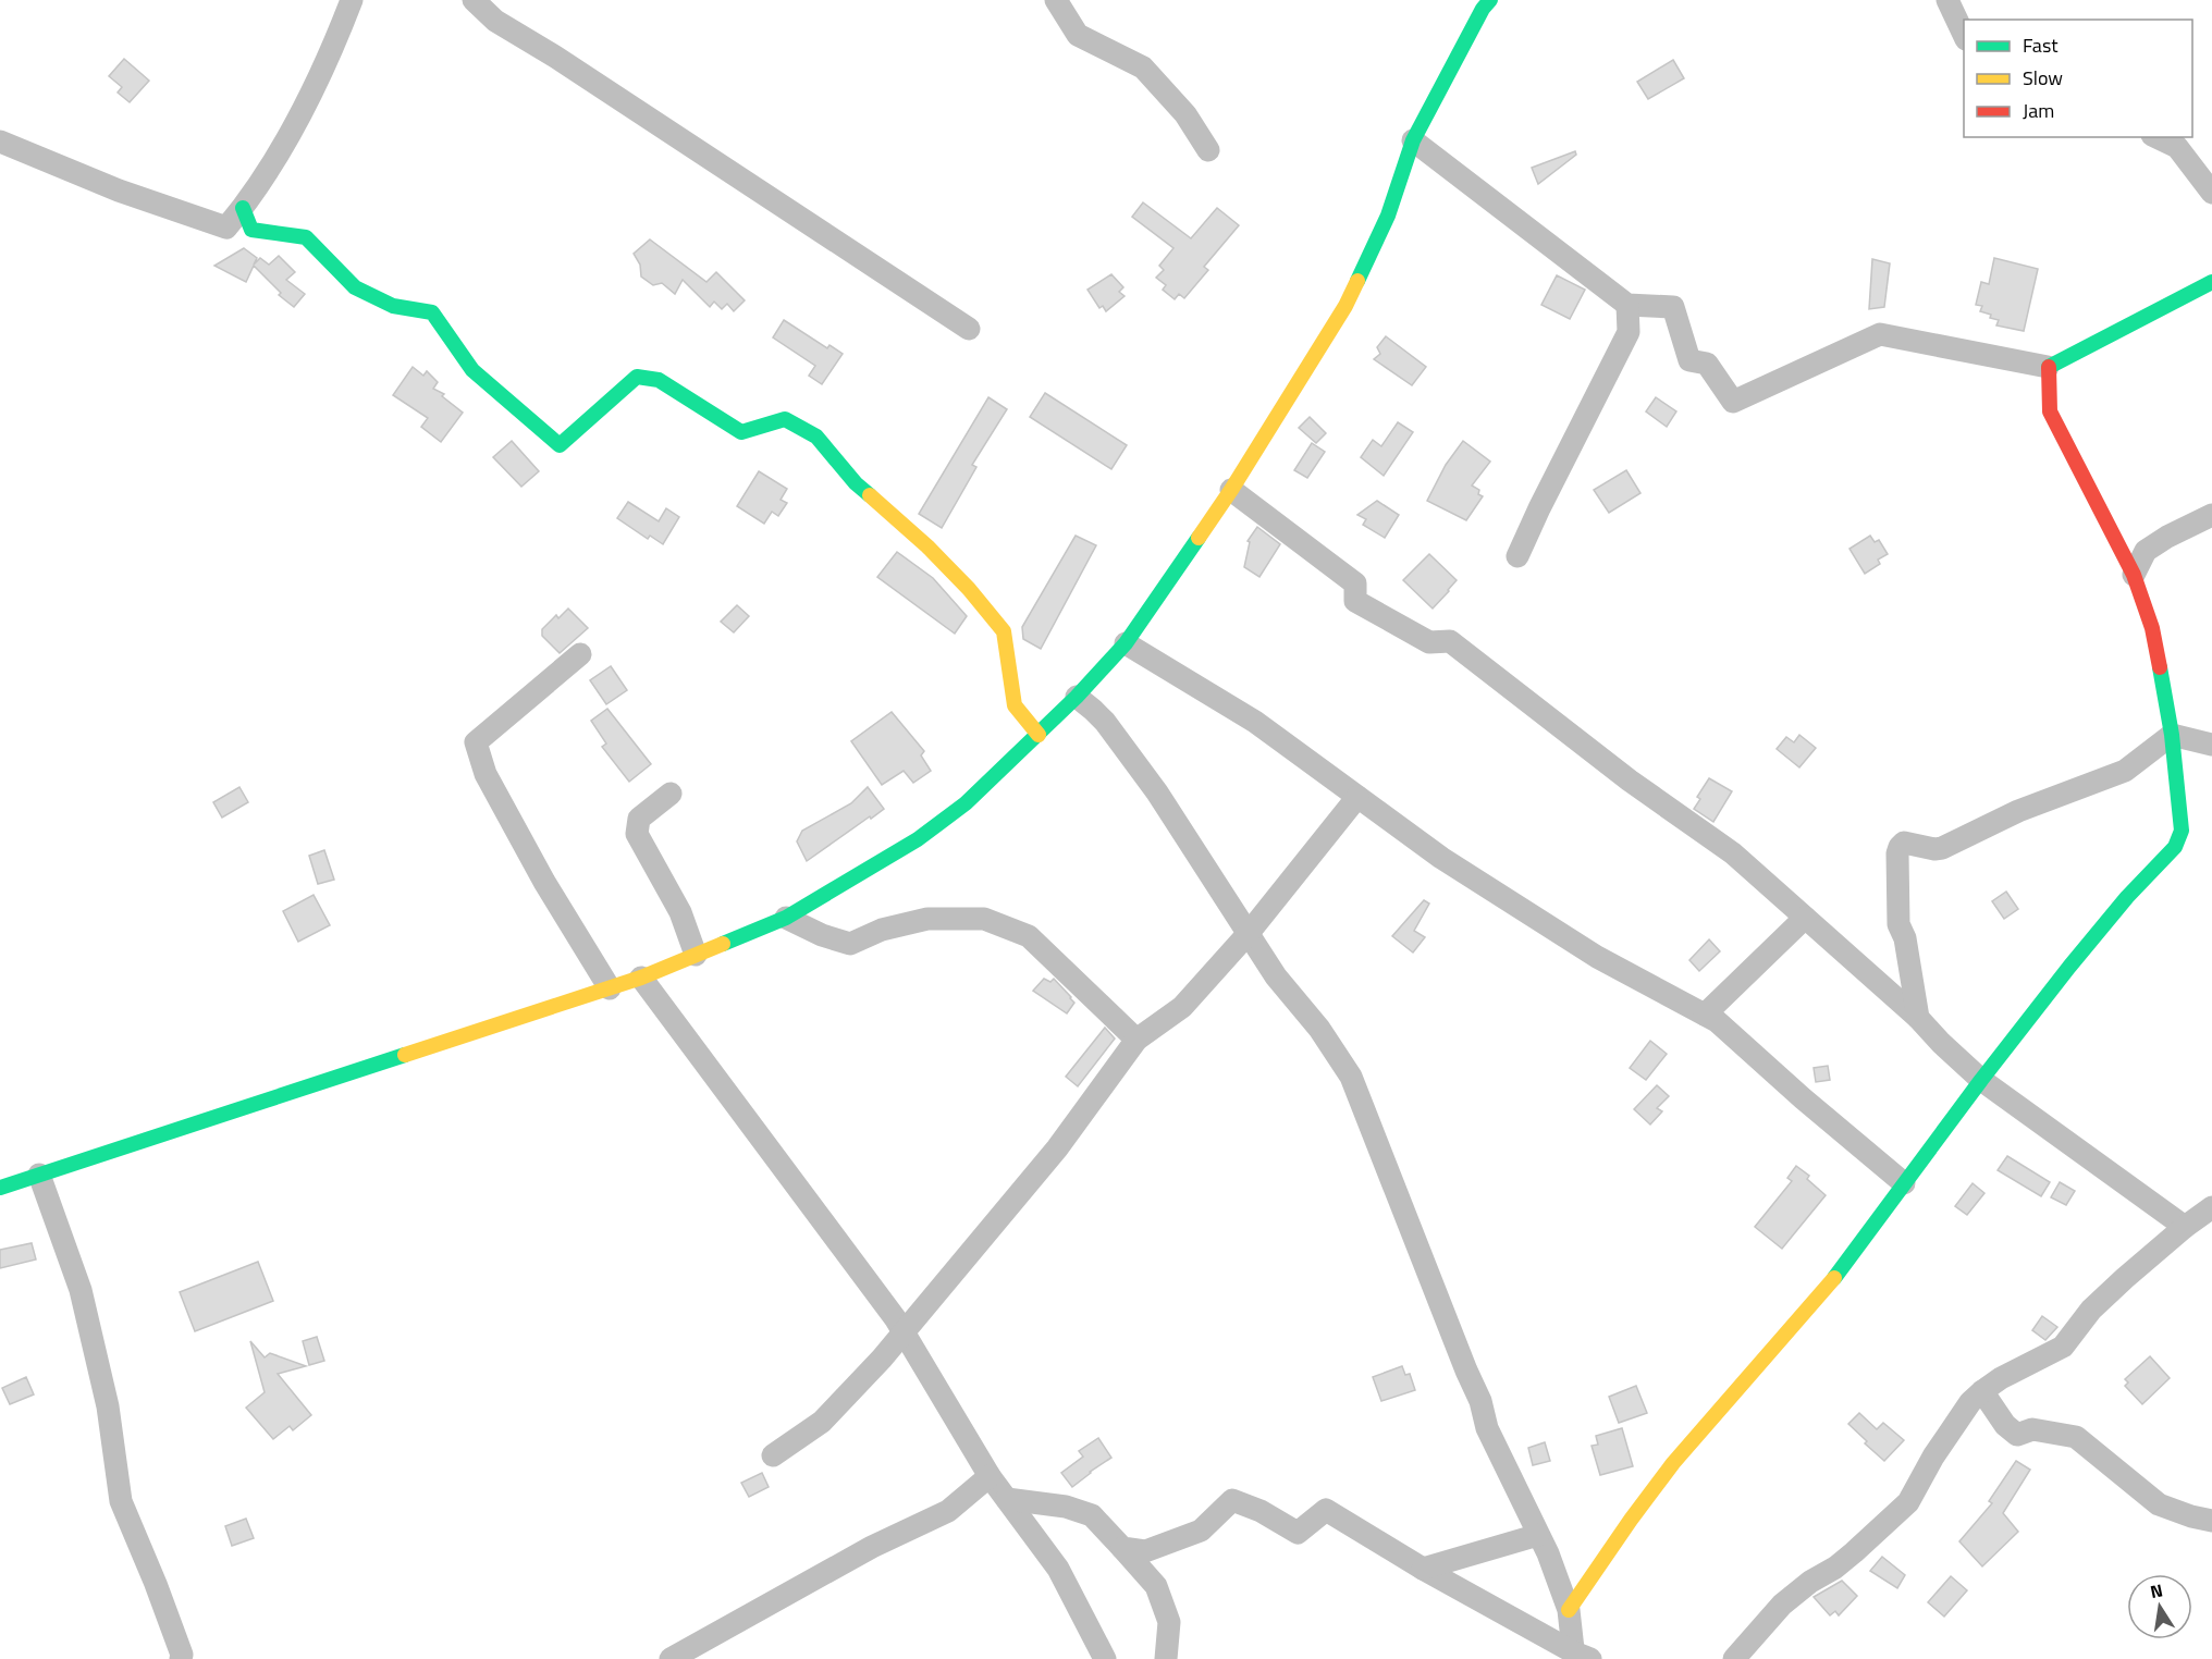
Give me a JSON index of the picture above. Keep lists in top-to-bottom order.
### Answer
{
  "legend": ["Fast", "Slow", "Jam"],
  "north": "top"
}
